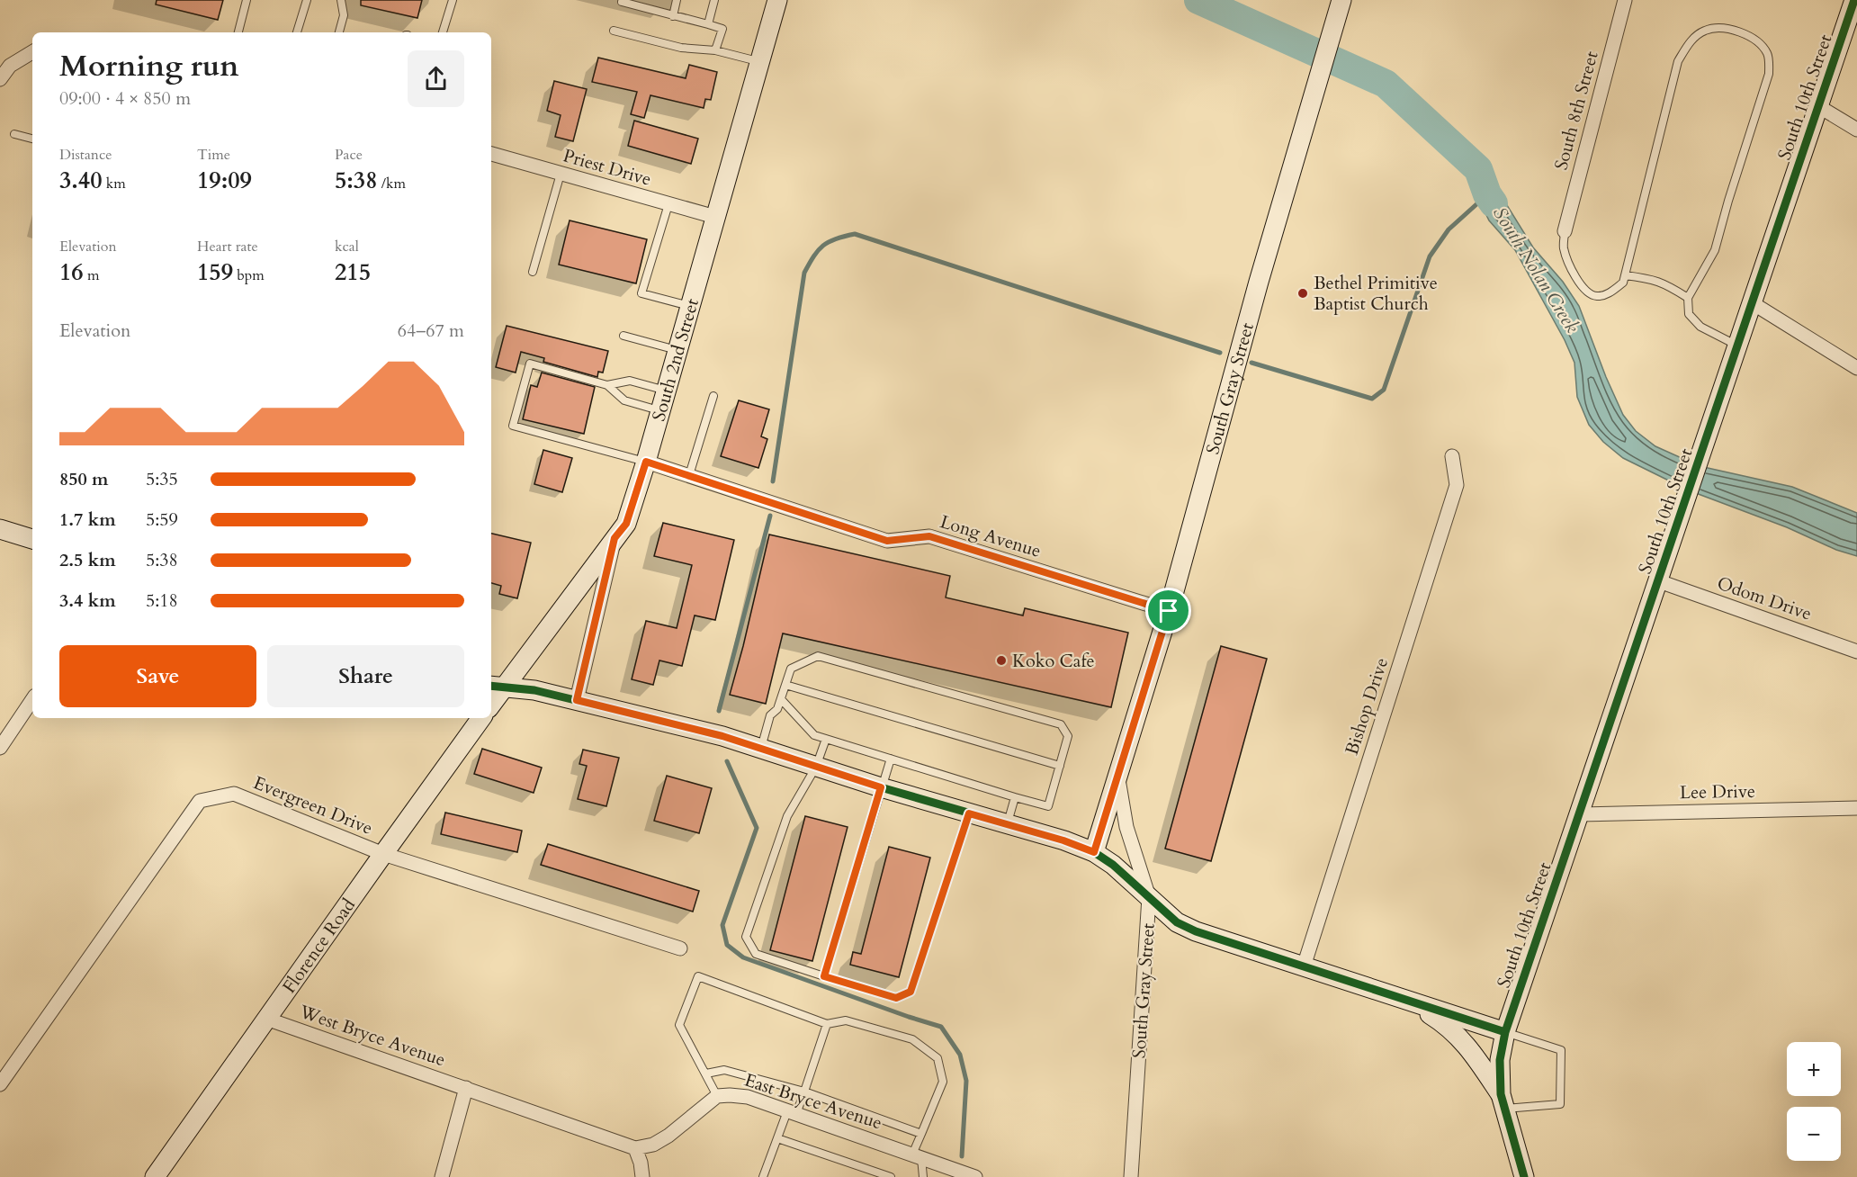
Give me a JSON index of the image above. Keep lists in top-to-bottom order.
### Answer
{
  "streets": {
    "street": [
      "South 10th Street",
      "South 8th Street",
      "Priest Drive",
      "South 2nd Street",
      "South Gray Street",
      "Long Avenue",
      "Odom Drive",
      "Bishop Drive",
      "Lee Drive",
      "Evergreen Drive",
      "Florence Road",
      "West Bryce Avenue",
      "East Bryce Avenue"
    ]
  },
  "crossings": [
    ["South 10th Street", "Odom Drive"],
    ["South 10th Street", "Lee Drive"],
    ["Priest Drive", "South 2nd Street"],
    ["South 2nd Street", "Long Avenue"],
    ["South Gray Street", "Long Avenue"],
    ["Evergreen Drive", "Florence Road"],
    ["Florence Road", "West Bryce Avenue"]
  ],
  "water": ["South Nolan Creek"],
  "places": ["Bethel Primitive Baptist Church", "Koko Cafe"],
  "page": {
    "heading": ["Morning run", "09:00 · 4 × 850 m"],
    "stats": [
      ["Distance", "3.40 km"],
      ["Time", "19:09"],
      ["Pace", "5:38 /km"],
      ["Elevation", "16 m"],
      ["Heart rate", "159 bpm"],
      ["kcal", "215"]
    ],
    "chart": ["Elevation", "64–67 m"],
    "list": [
      {
        "name": "850 m",
        "note": "5:35"
      },
      {
        "name": "1.7 km",
        "note": "5:59"
      },
      {
        "name": "2.5 km",
        "note": "5:38"
      },
      {
        "name": "3.4 km",
        "note": "5:18"
      }
    ],
    "buttons": ["Save", "Share"],
    "map_buttons": ["+", "−"]
  }
}
